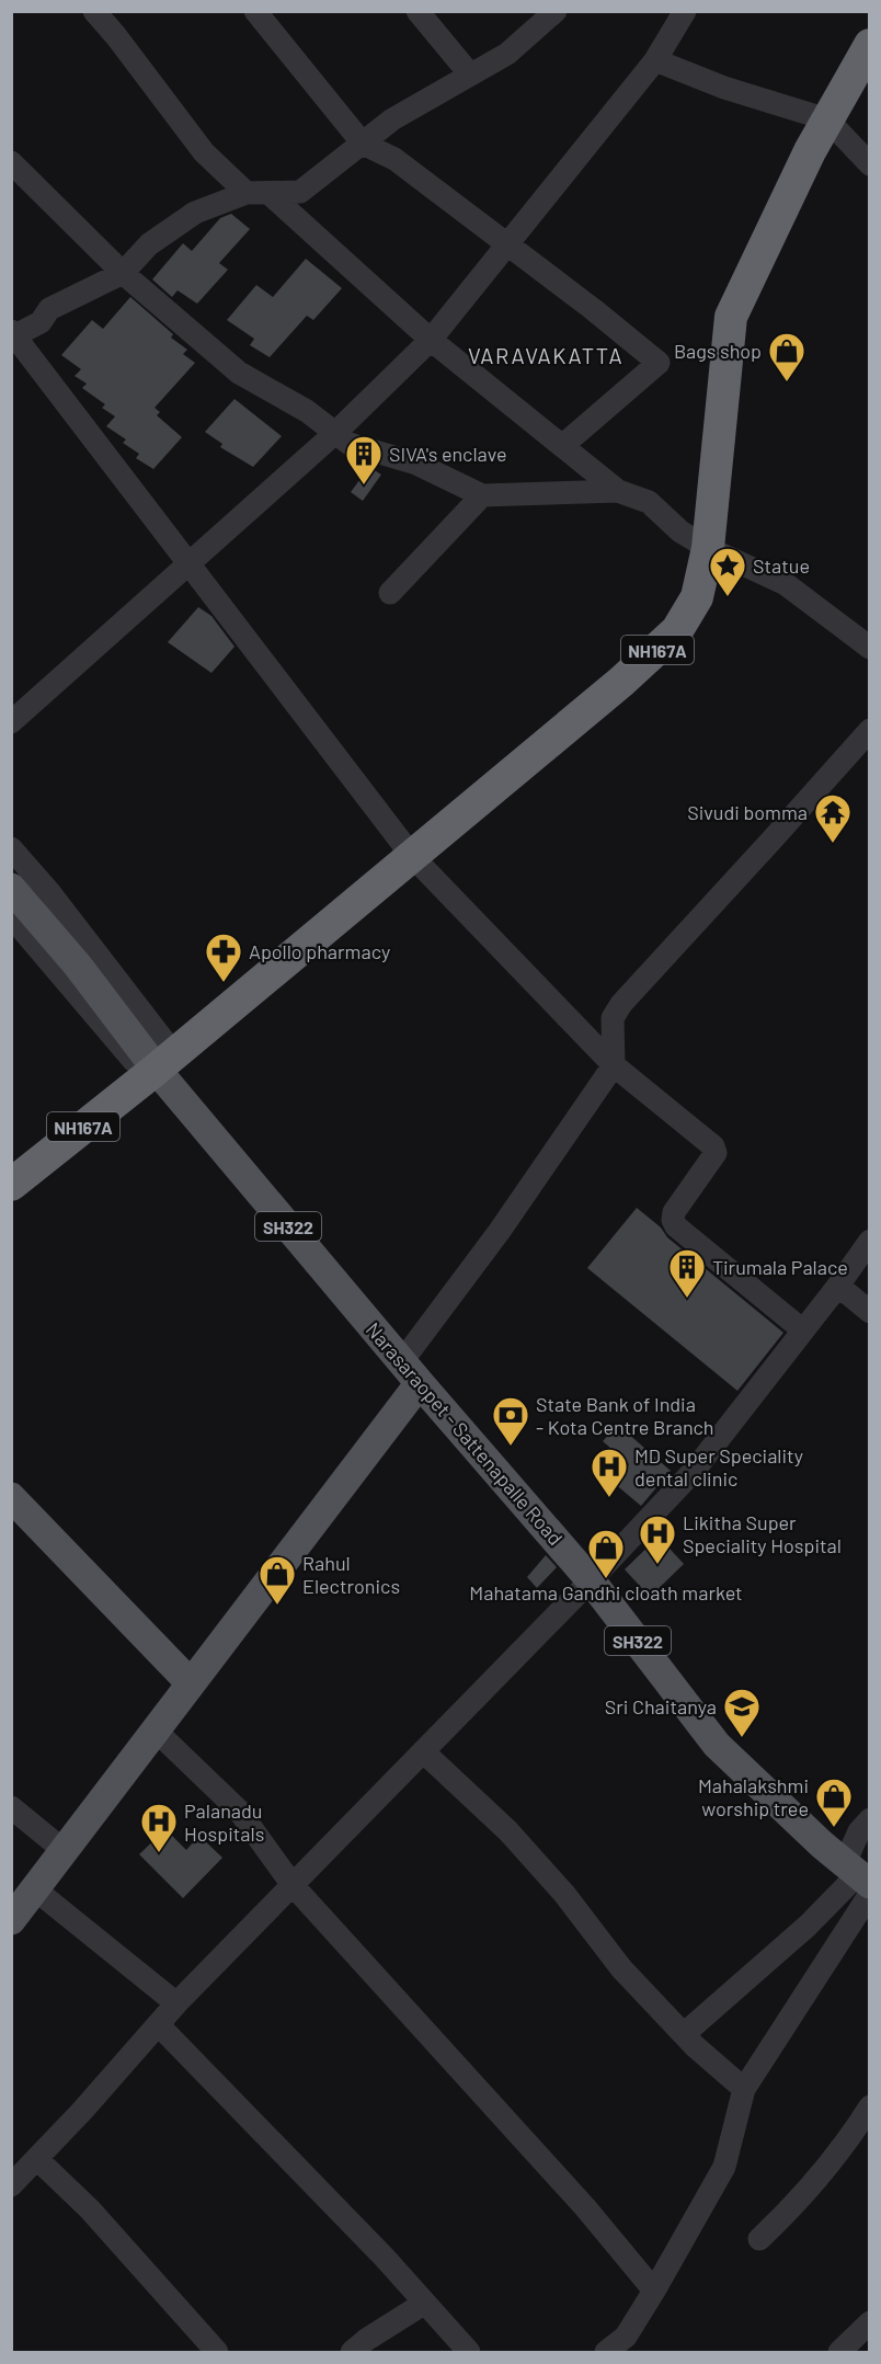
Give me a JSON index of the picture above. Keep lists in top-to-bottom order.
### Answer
{
  "streets": {
    "highway": ["NH167A"],
    "main road": ["SH322", "Narasaraopet - Sattenapalle Road"]
  },
  "crossings": [
    ["NH167A", "Narasaraopet - Sattenapalle Road"]
  ],
  "districts": ["VARAVAKATTA"],
  "places": {
    "shop": [
      "Bags shop",
      "Mahatama Gandhi cloath market",
      "Rahul Electronics",
      "Mahalakshmi worship tree"
    ],
    "building": ["SIVA's enclave", "Tirumala Palace"],
    "place": ["Statue"],
    "temple": ["Sivudi bomma"],
    "pharmacy": ["Apollo pharmacy"],
    "bank": ["State Bank of India - Kota Centre Branch"],
    "hospital": ["MD Super Speciality dental clinic", "Likitha Super Speciality Hospital", "Palanadu Hospitals"],
    "school or university": ["Sri Chaitanya"]
  }
}
